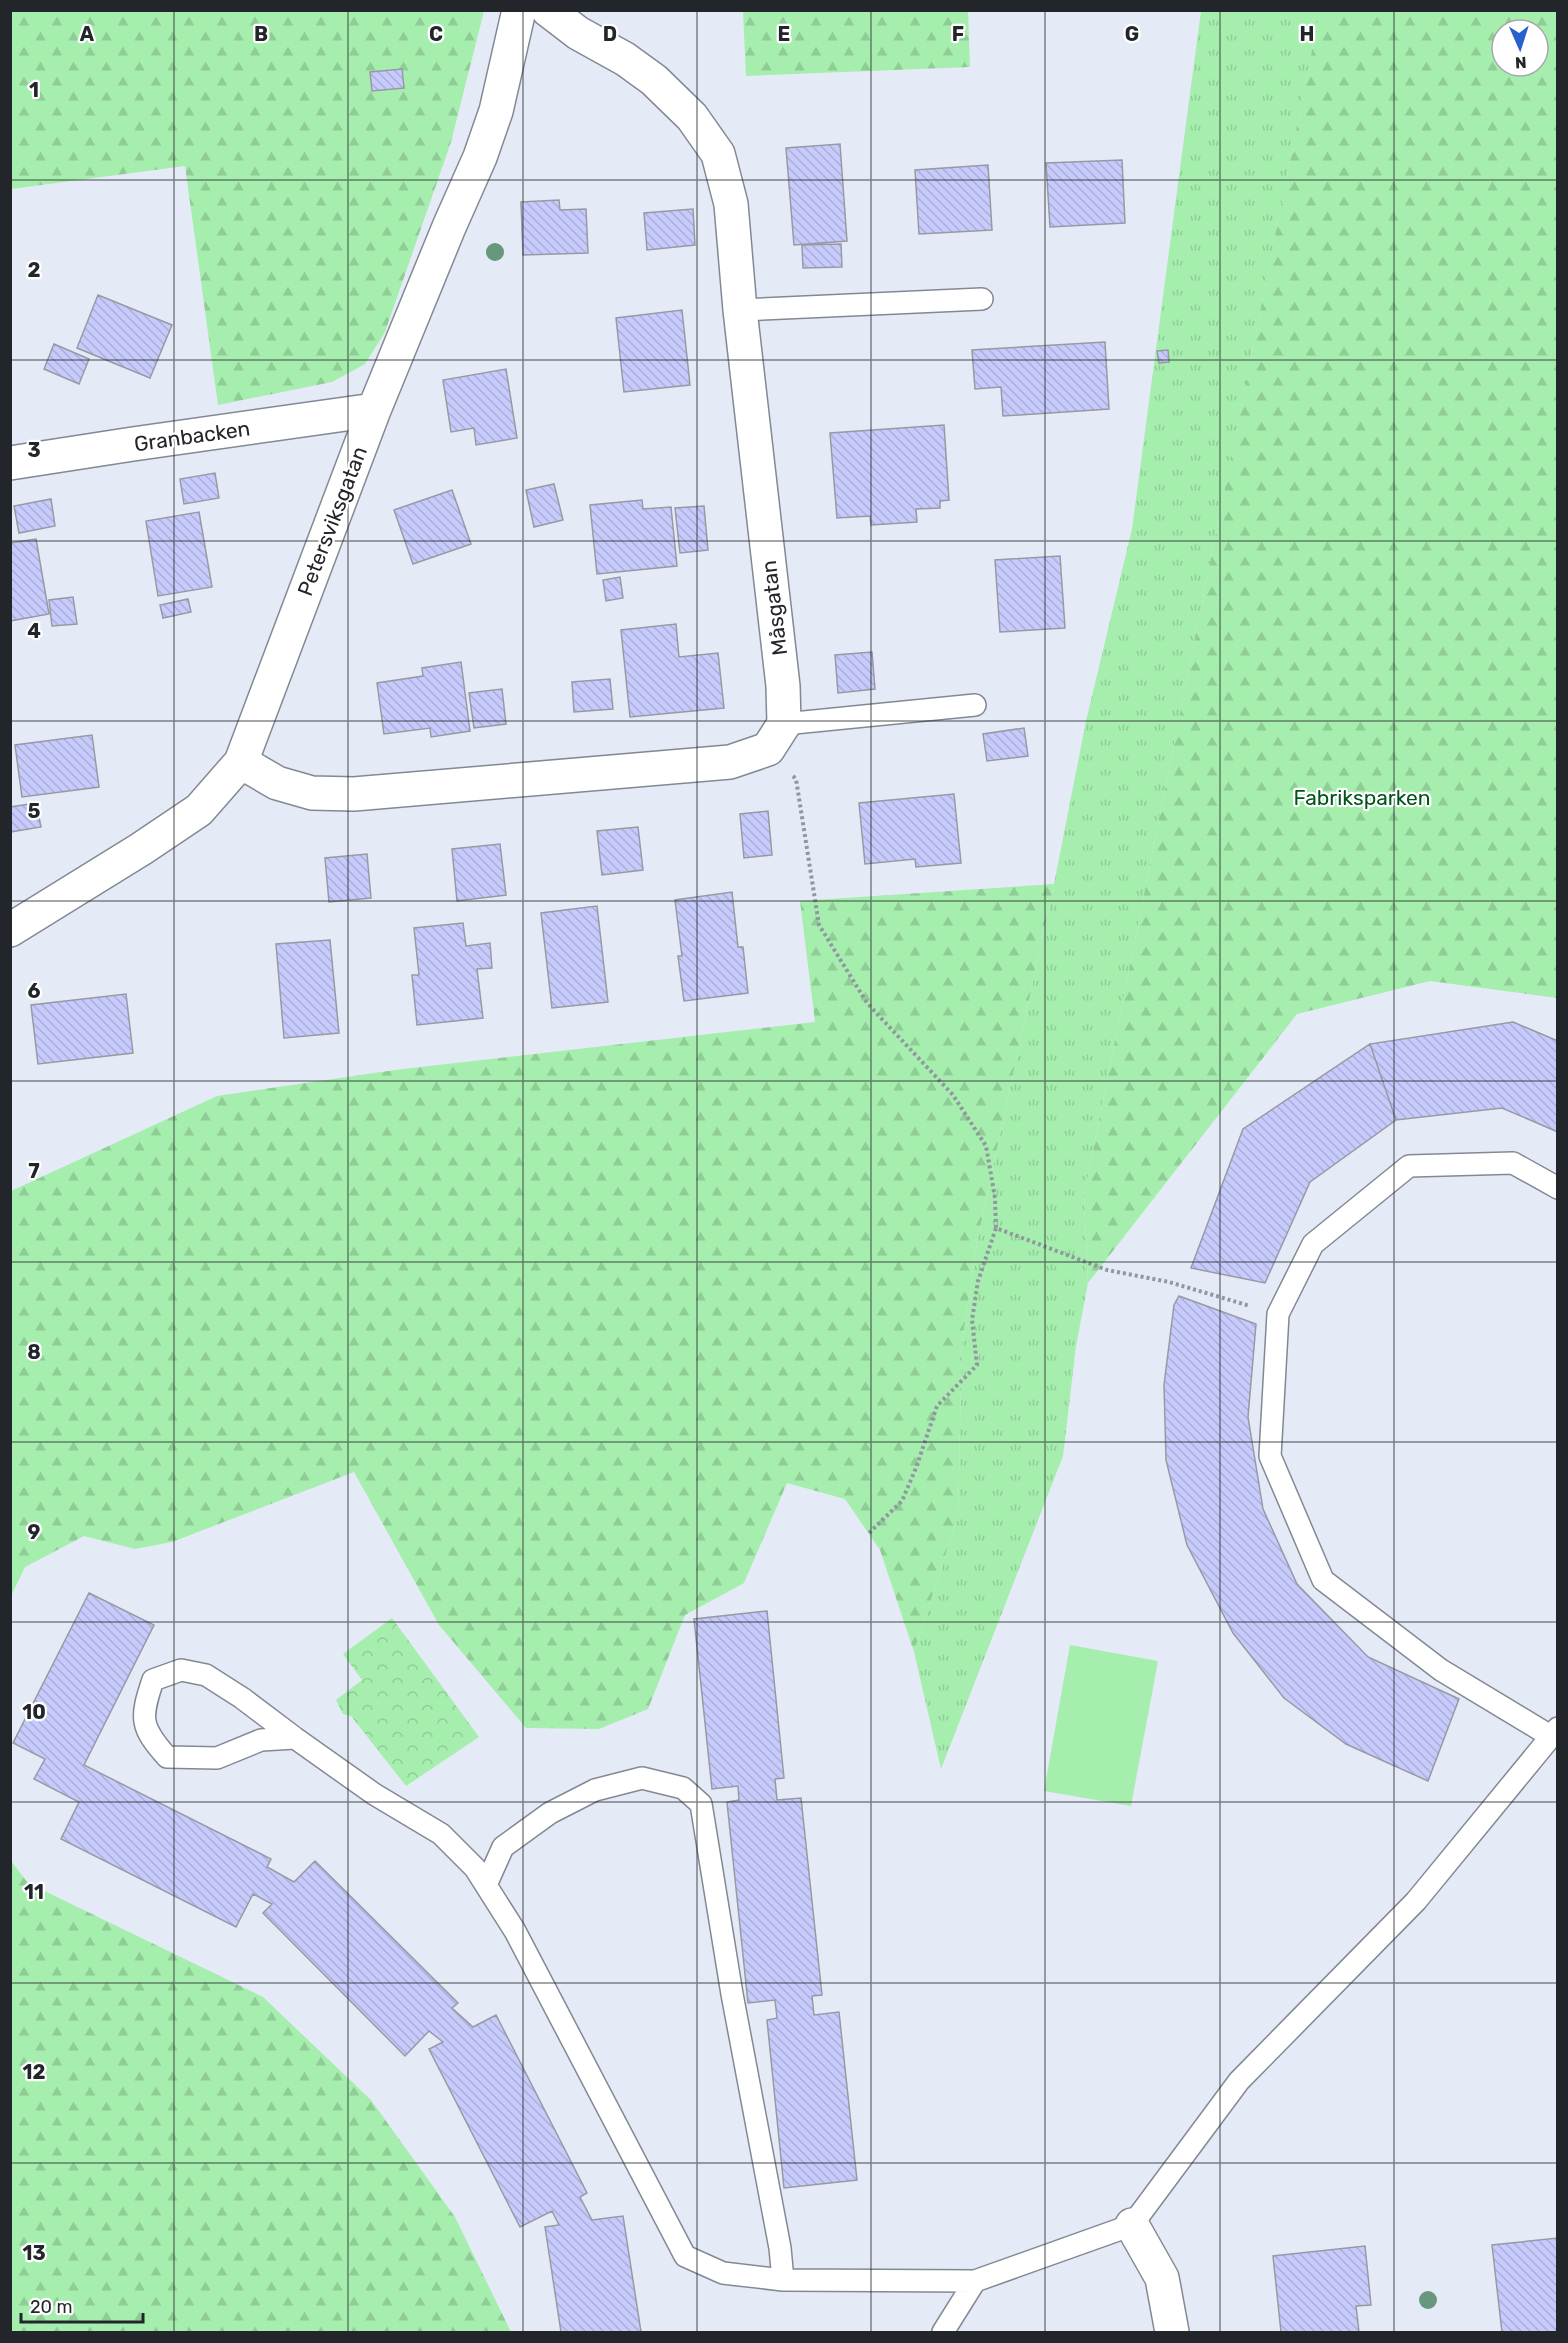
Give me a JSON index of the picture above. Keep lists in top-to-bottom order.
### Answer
{
  "streets": {
    "street": ["Granbacken", "Petersviksgatan", "Måsgatan"]
  },
  "crossings": [
    ["Granbacken", "Petersviksgatan"]
  ],
  "parks": ["Fabriksparken"],
  "scale_bar": "20 m",
  "north": "bottom",
  "grid": {
    "columns": [
      "A",
      "B",
      "C",
      "D",
      "E",
      "F",
      "G",
      "H"
    ],
    "rows": [
      "1",
      "2",
      "3",
      "4",
      "5",
      "6",
      "7",
      "8",
      "9",
      "10",
      "11",
      "12",
      "13"
    ]
  }
}
